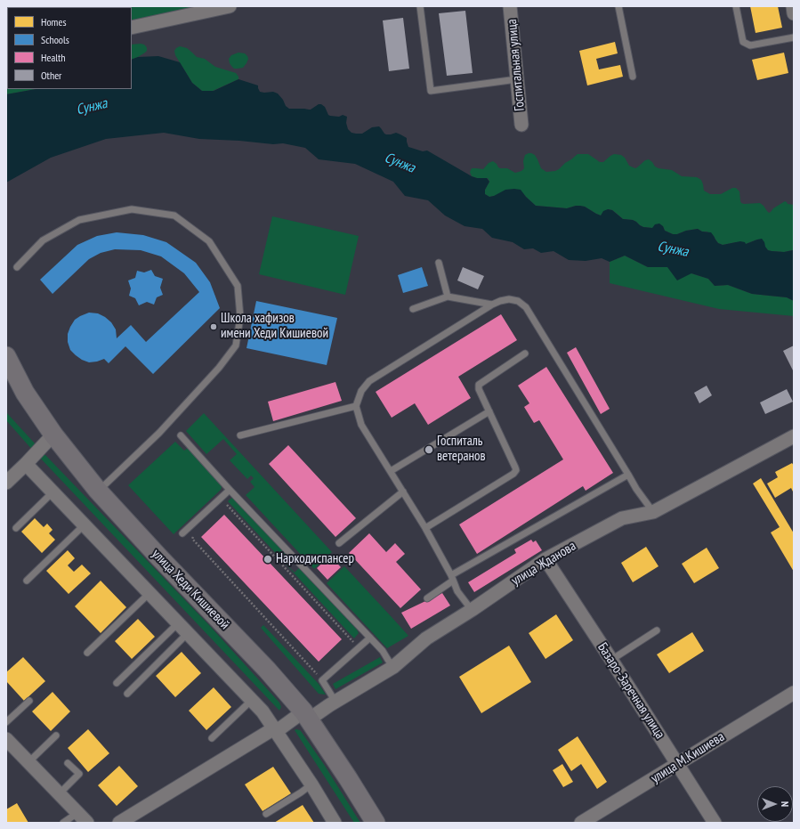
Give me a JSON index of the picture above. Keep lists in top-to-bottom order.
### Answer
{
  "streets": {
    "main road": ["улица Хеди Кишиевой"],
    "street": [
      "Госпитальная улица",
      "улица Жданова",
      "Базаро-Заречная улица",
      "улица М.Кишиева"
    ]
  },
  "crossings": [
    ["улица Жданова", "улица Хеди Кишиевой"],
    ["улица Жданова", "Базаро-Заречная улица"],
    ["Базаро-Заречная улица", "улица М.Кишиева"]
  ],
  "water": ["Сунжа"],
  "places": ["Школа хафизов имени Хеди Кишиевой", "Госпиталь ветеранов", "Наркодиспансер"],
  "legend": [
    "Homes",
    "Schools",
    "Health",
    "Other"
  ],
  "north": "right"
}
